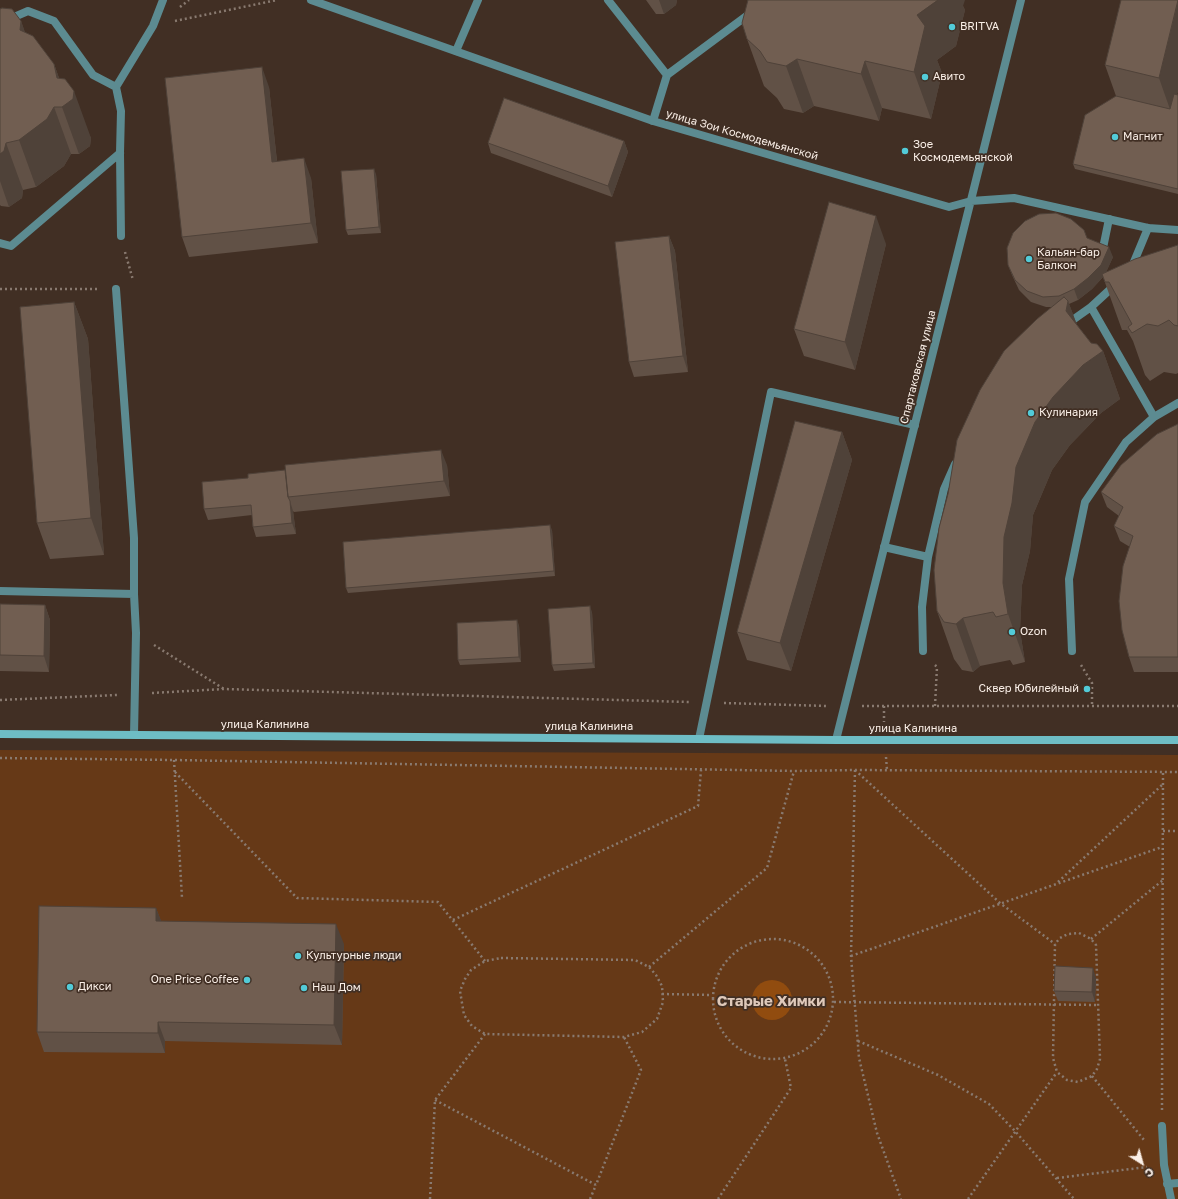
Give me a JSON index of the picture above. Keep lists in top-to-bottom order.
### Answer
{
  "streets": {
    "street": ["улица Зои Космодемьянской", "Спартаковская улица", "улица Калинина"]
  },
  "crossings": [
    ["улица Зои Космодемьянской", "Спартаковская улица"],
    ["Спартаковская улица", "улица Калинина"]
  ],
  "districts": ["Старые Химки"],
  "places": [
    "BRITVA",
    "Авито",
    "Магнит",
    "Зое Космодемьянской",
    "Кальян-бар Балкон",
    "Кулинария",
    "Ozon",
    "Сквер Юбилейный",
    "Культурные люди",
    "One Price Coffee",
    "Дикси",
    "Наш Дом"
  ],
  "north": "bottom right"
}
